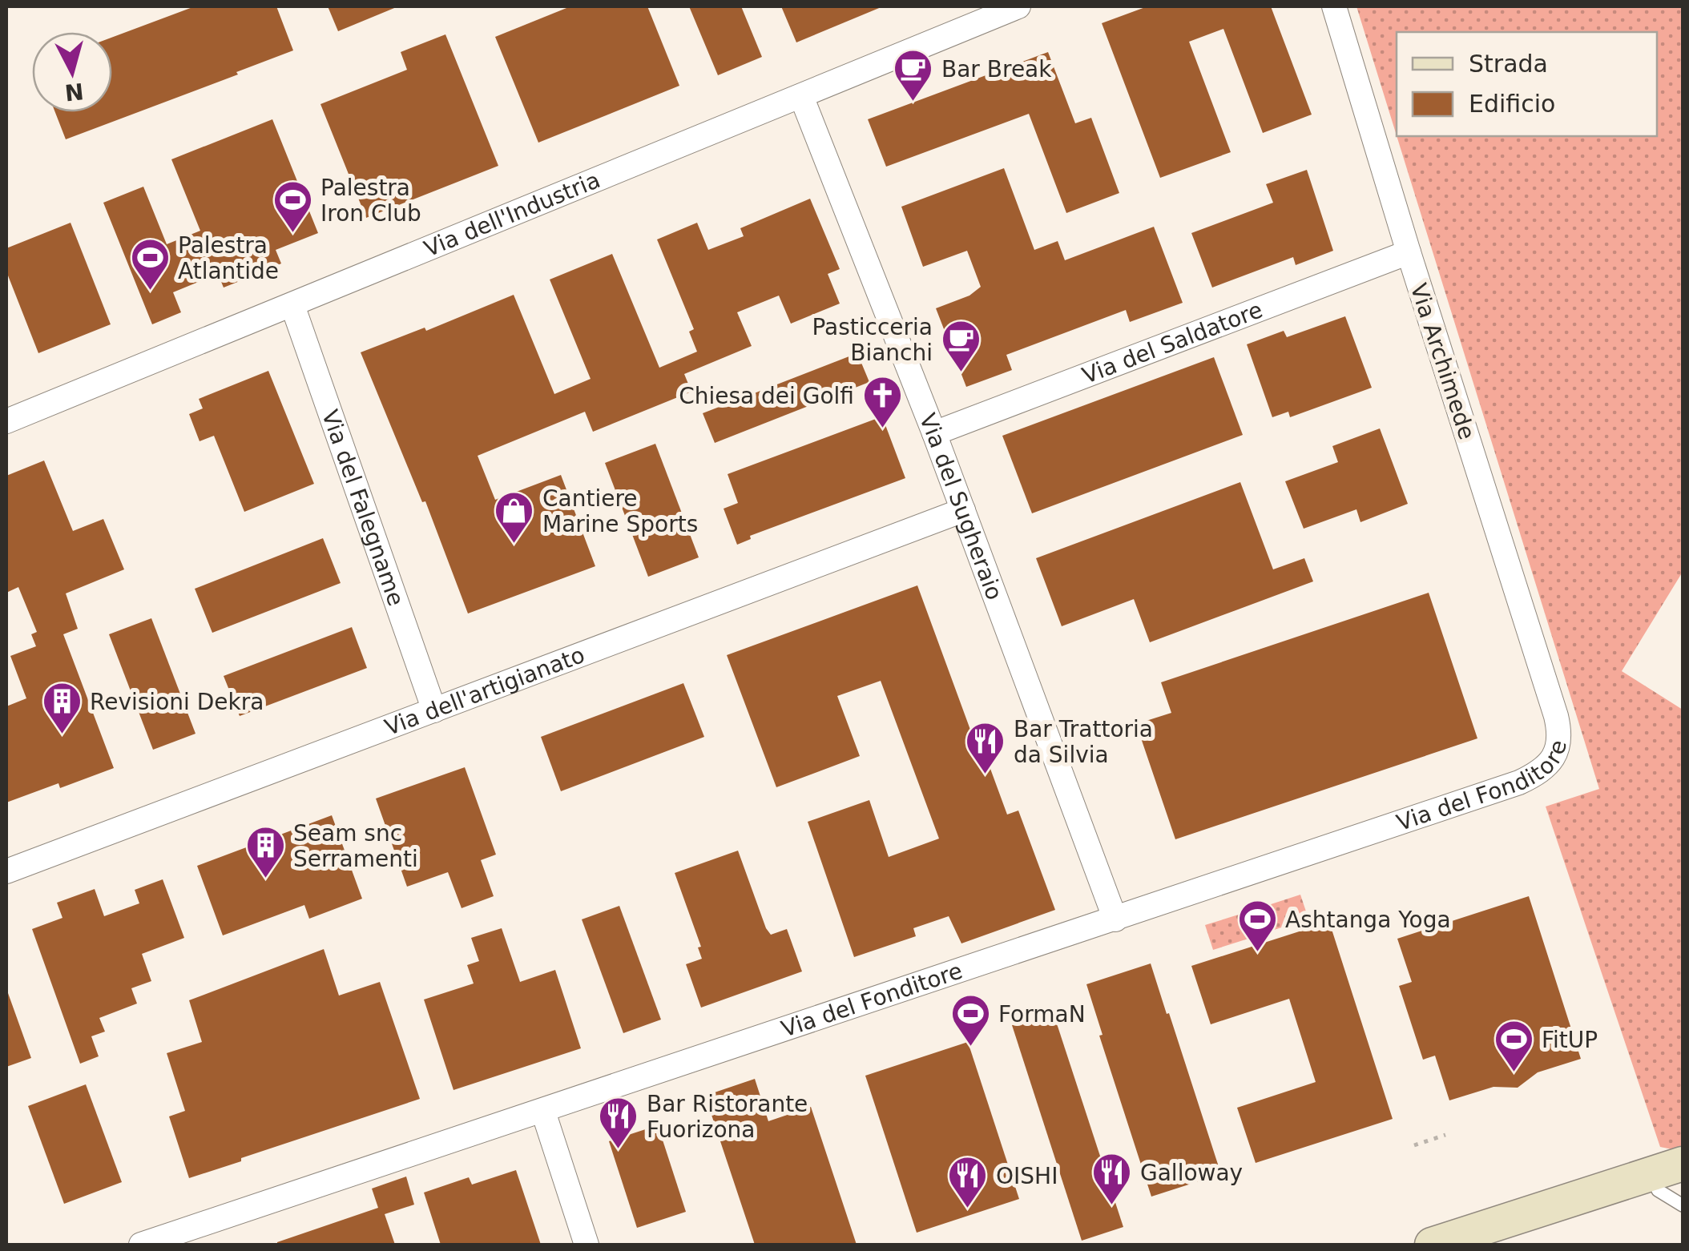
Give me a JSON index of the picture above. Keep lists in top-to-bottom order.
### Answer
{
  "streets": {
    "street": [
      "Via dell'Industria",
      "Via del Saldatore",
      "Via Archimede",
      "Via del Sugheraio",
      "Via del Falegname",
      "Via dell'artigianato",
      "Via del Fonditore"
    ]
  },
  "crossings": [
    ["Via dell'Industria", "Via del Sugheraio"],
    ["Via dell'Industria", "Via del Falegname"],
    ["Via del Saldatore", "Via Archimede"],
    ["Via del Saldatore", "Via del Sugheraio"],
    ["Via Archimede", "Via del Fonditore"],
    ["Via del Sugheraio", "Via dell'artigianato"],
    ["Via del Sugheraio", "Via del Fonditore"],
    ["Via del Falegname", "Via dell'artigianato"]
  ],
  "places": {
    "cafe": ["Bar Break", "Pasticceria Bianchi"],
    "sports": [
      "Palestra Iron Club",
      "Palestra Atlantide",
      "Ashtanga Yoga",
      "FormaN",
      "FitUP"
    ],
    "church": ["Chiesa dei Golfi"],
    "shop": ["Cantiere Marine Sports"],
    "building": ["Revisioni Dekra", "Seam snc Serramenti"],
    "restaurant": [
      "Bar Trattoria da Silvia",
      "Bar Ristorante Fuorizona",
      "Galloway",
      "OISHI"
    ]
  },
  "legend": ["Strada", "Edificio"],
  "north": "bottom"
}
